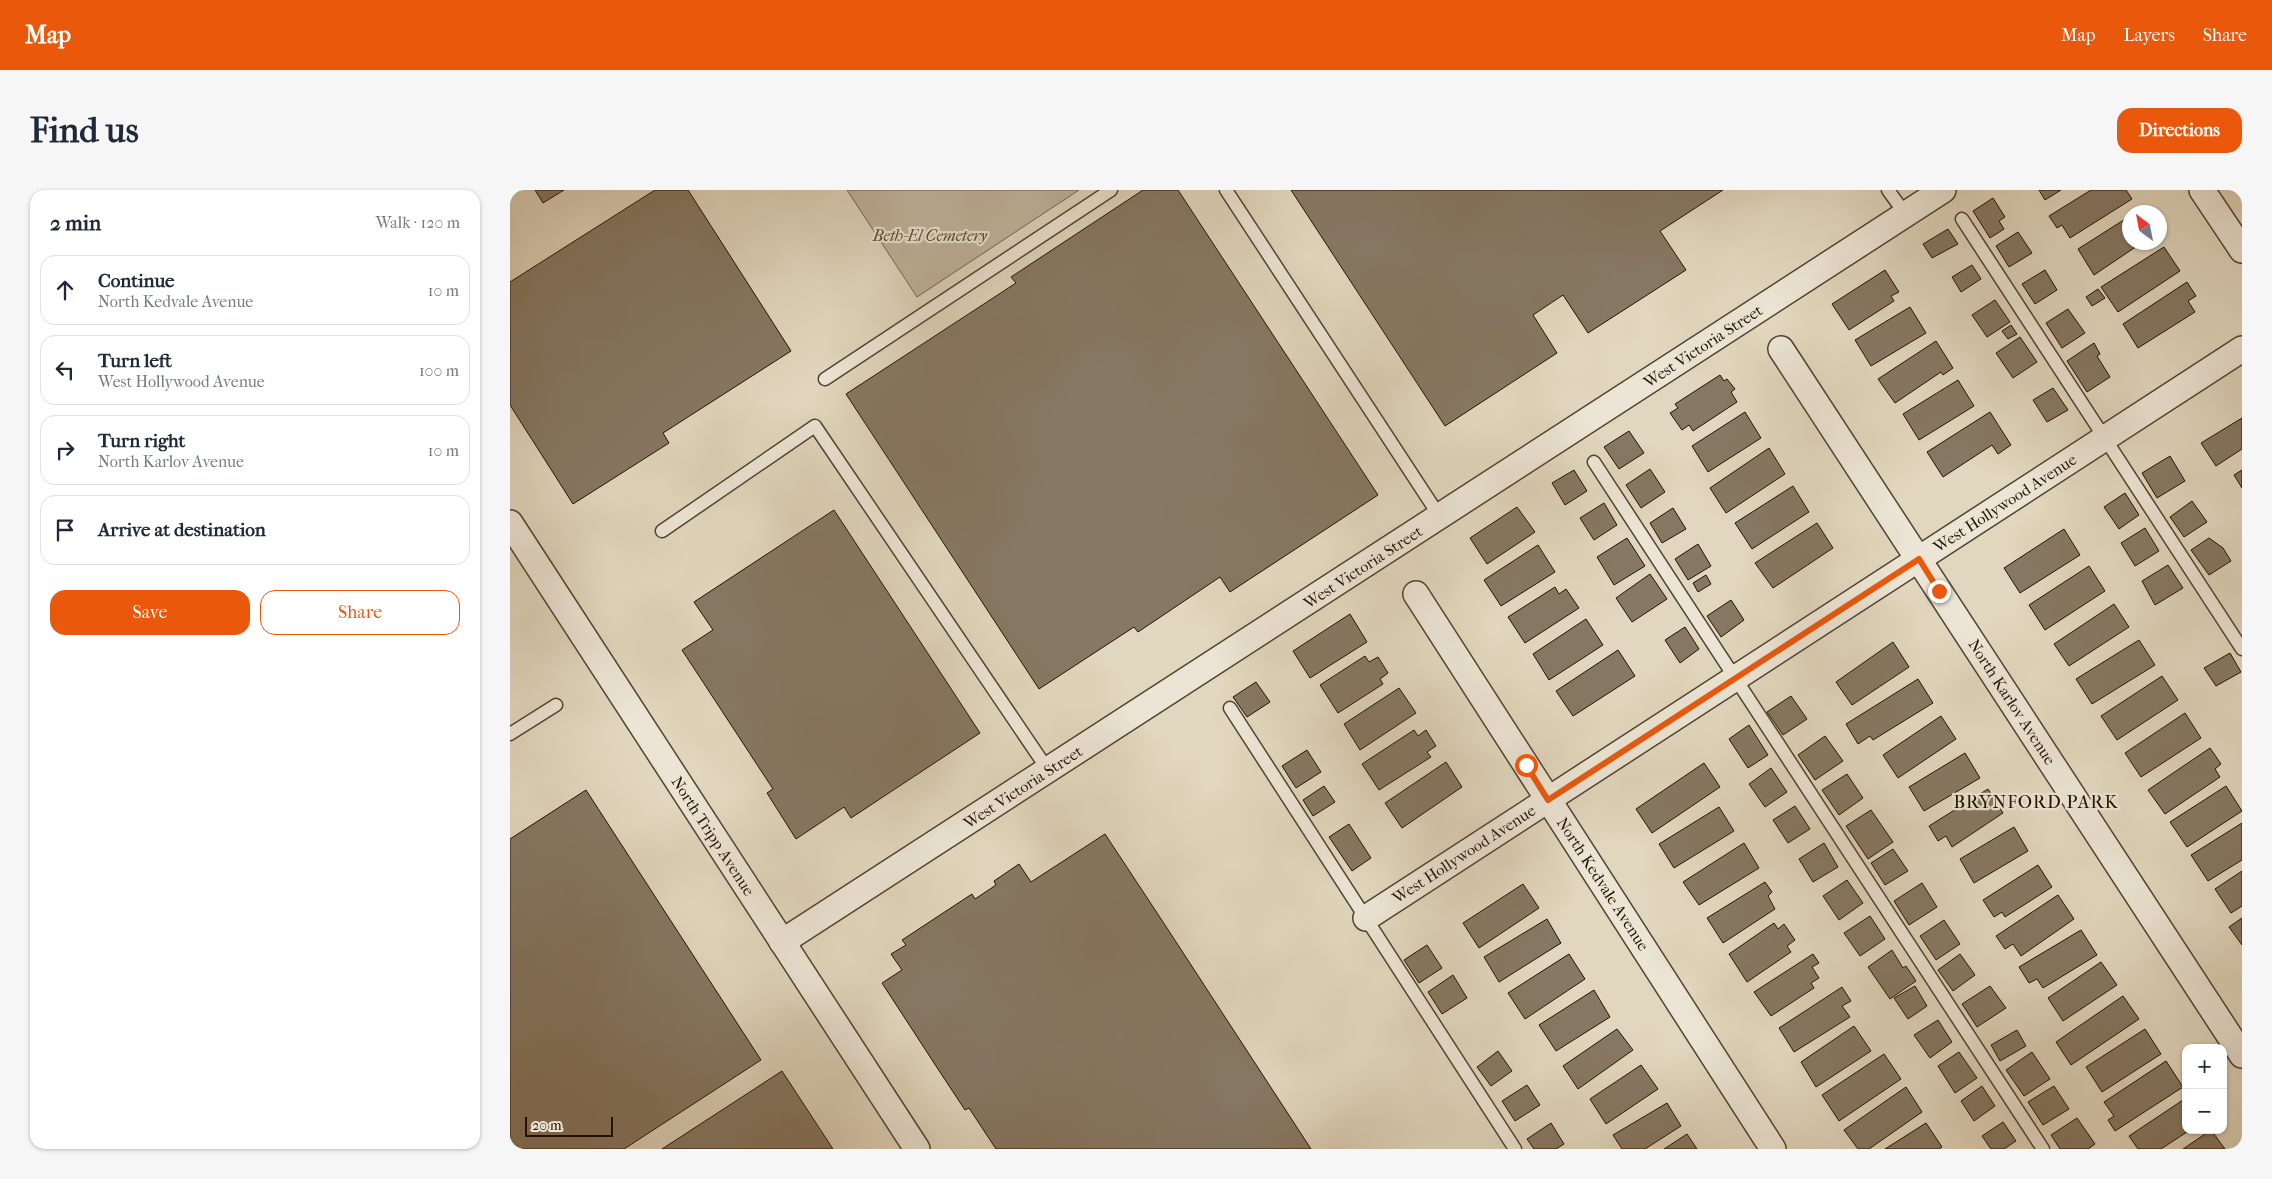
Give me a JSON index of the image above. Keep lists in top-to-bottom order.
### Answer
{
  "streets": {
    "street": [
      "West Victoria Street",
      "West Hollywood Avenue",
      "North Karlov Avenue",
      "North Tripp Avenue",
      "North Kedvale Avenue"
    ]
  },
  "crossings": [
    ["West Victoria Street", "North Tripp Avenue"],
    ["West Hollywood Avenue", "North Karlov Avenue"],
    ["West Hollywood Avenue", "North Kedvale Avenue"]
  ],
  "districts": ["BRYNFORD PARK"],
  "parks": ["Beth-El Cemetery"],
  "scale_bar": "20 m",
  "north": "top left",
  "page": {
    "header": "Map",
    "nav": ["Map", "Layers", "Share"],
    "buttons": [
      "Directions",
      ["Save", "Share"]
    ],
    "title": "Find us",
    "heading": ["2 min", "Walk · 120 m"],
    "list": [
      ["Continue", "North Kedvale Avenue", "10 m"],
      ["Turn left", "West Hollywood Avenue", "100 m"],
      ["Turn right", "North Karlov Avenue", "10 m"],
      "Arrive at destination"
    ],
    "map_buttons": ["+", "−"],
    "scale": "20 m"
  }
}
